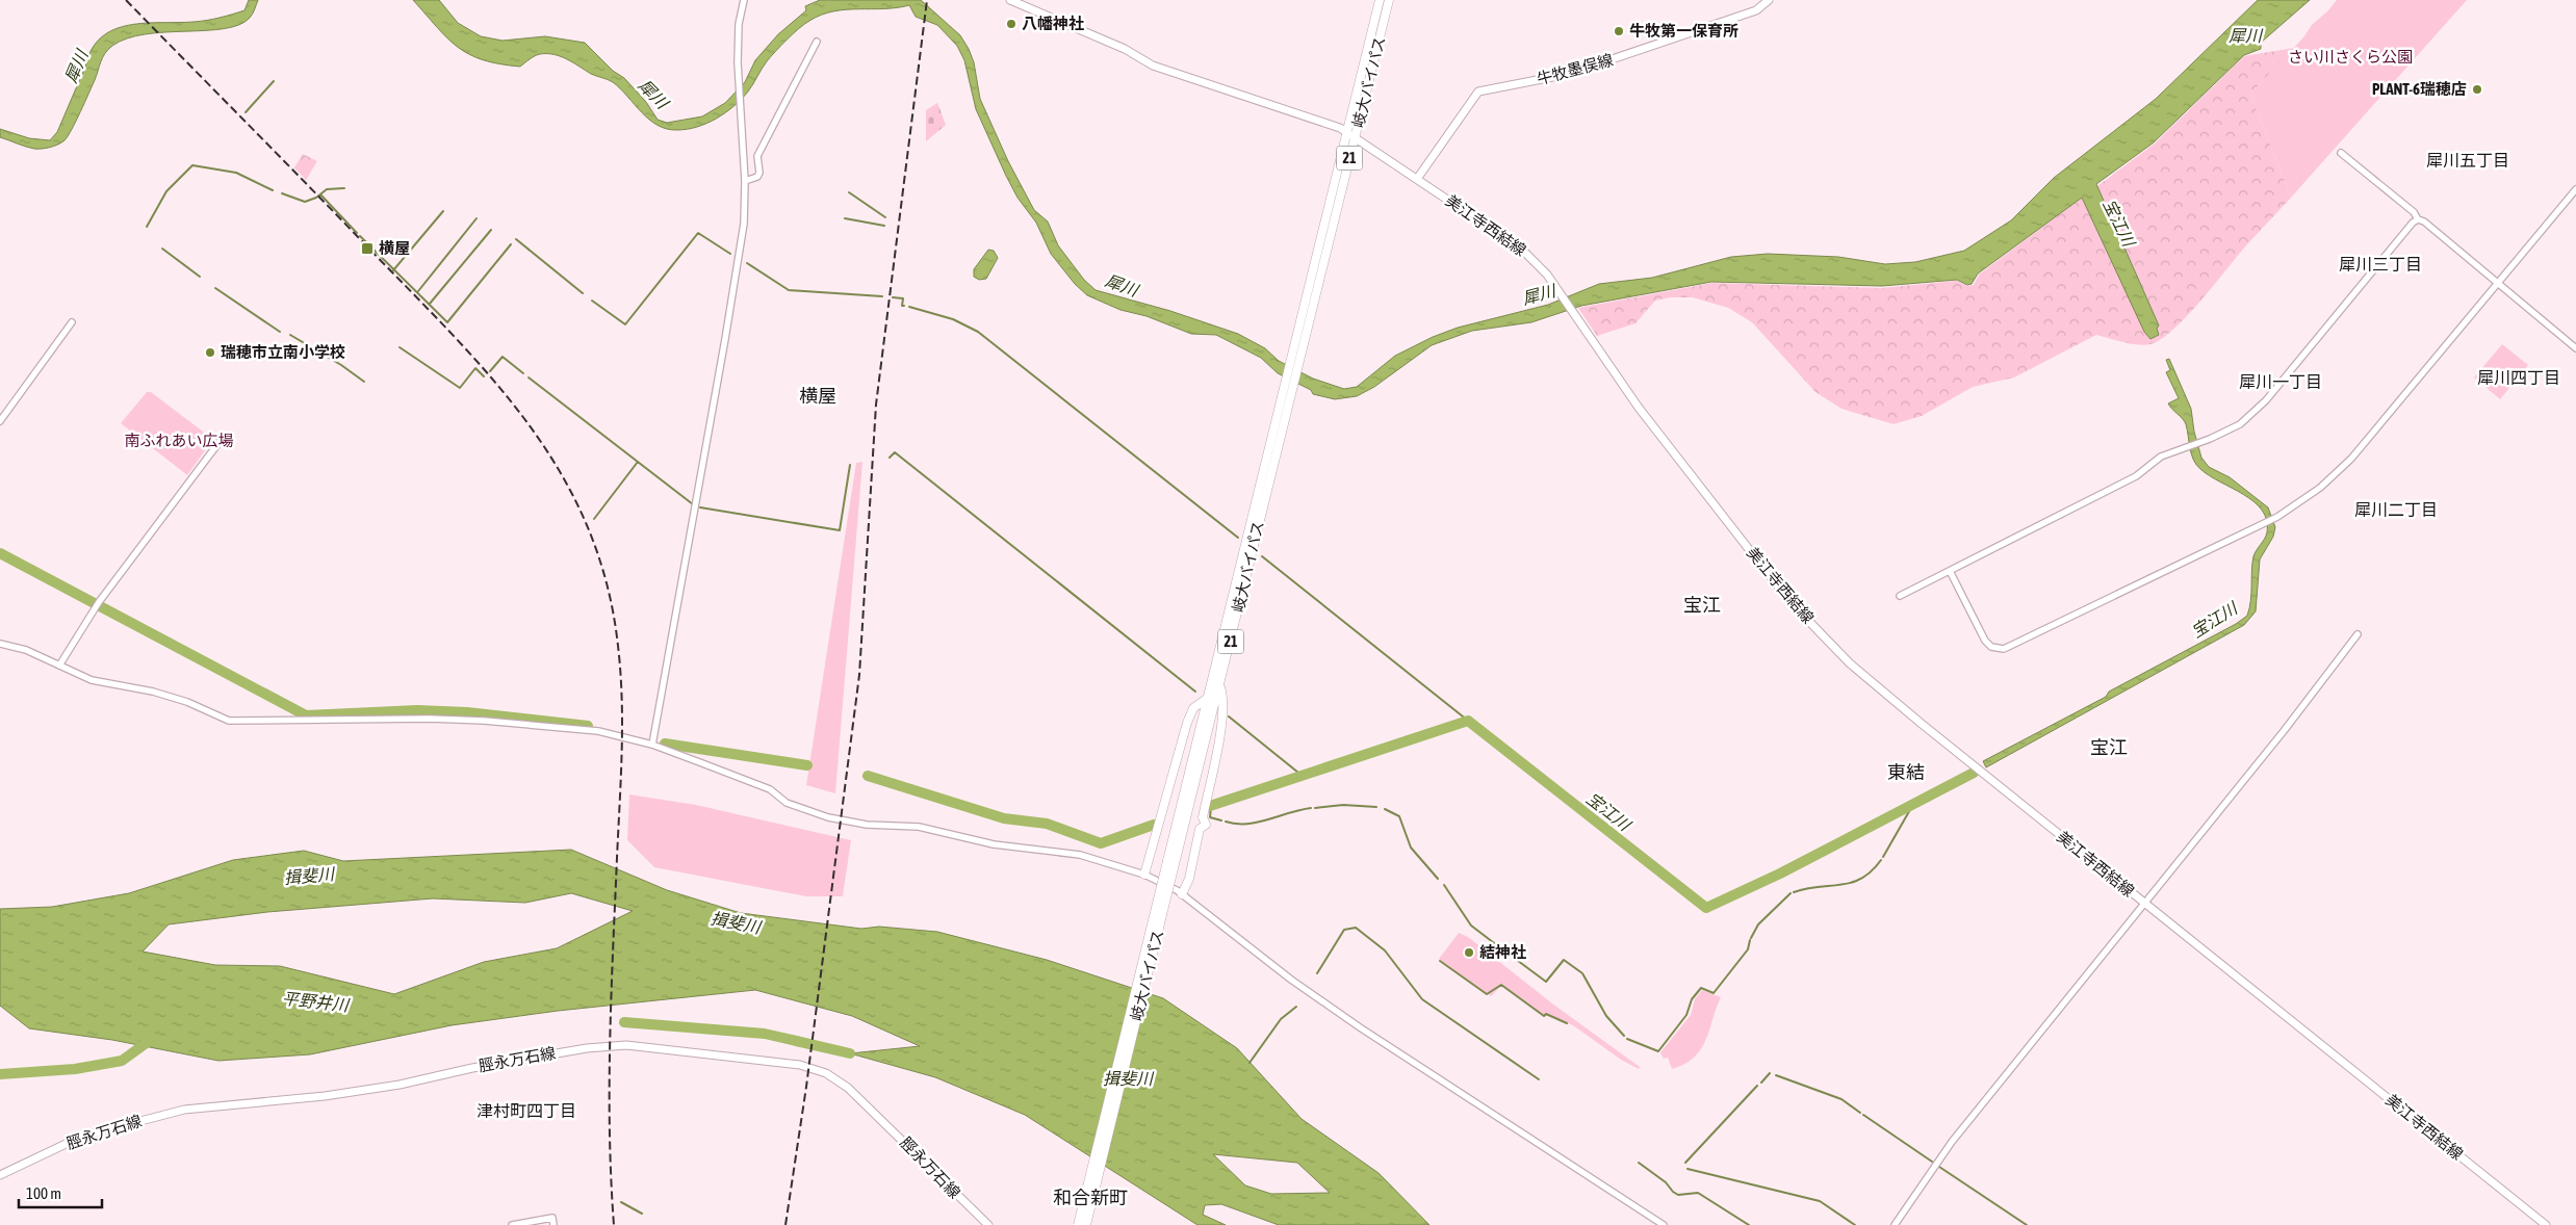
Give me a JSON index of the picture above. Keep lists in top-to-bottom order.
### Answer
{
  "streets": {
    "highway": ["岐大バイパス", "21"],
    "main road": ["牛牧墨俣線", "美江寺西結線", "脛永万石線"]
  },
  "crossings": [
    ["牛牧墨俣線", "美江寺西結線"],
    ["岐大バイパス", "美江寺西結線"]
  ],
  "districts": [
    "犀川五丁目",
    "犀川三丁目",
    "犀川四丁目",
    "犀川一丁目",
    "横屋",
    "犀川二丁目",
    "宝江",
    "宝江",
    "東結",
    "津村町四丁目",
    "和合新町"
  ],
  "water": [
    "犀川",
    "宝江川",
    "揖斐川",
    "平野井川"
  ],
  "parks": ["さい川さくら公園", "南ふれあい広場"],
  "places": {
    "other": [
      "八幡神社",
      "牛牧第一保育所",
      "PLANT-6瑞穂店",
      "瑞穂市立南小学校",
      "結神社"
    ],
    "transit": ["横屋"]
  },
  "scale_bar": "100 m"
}
